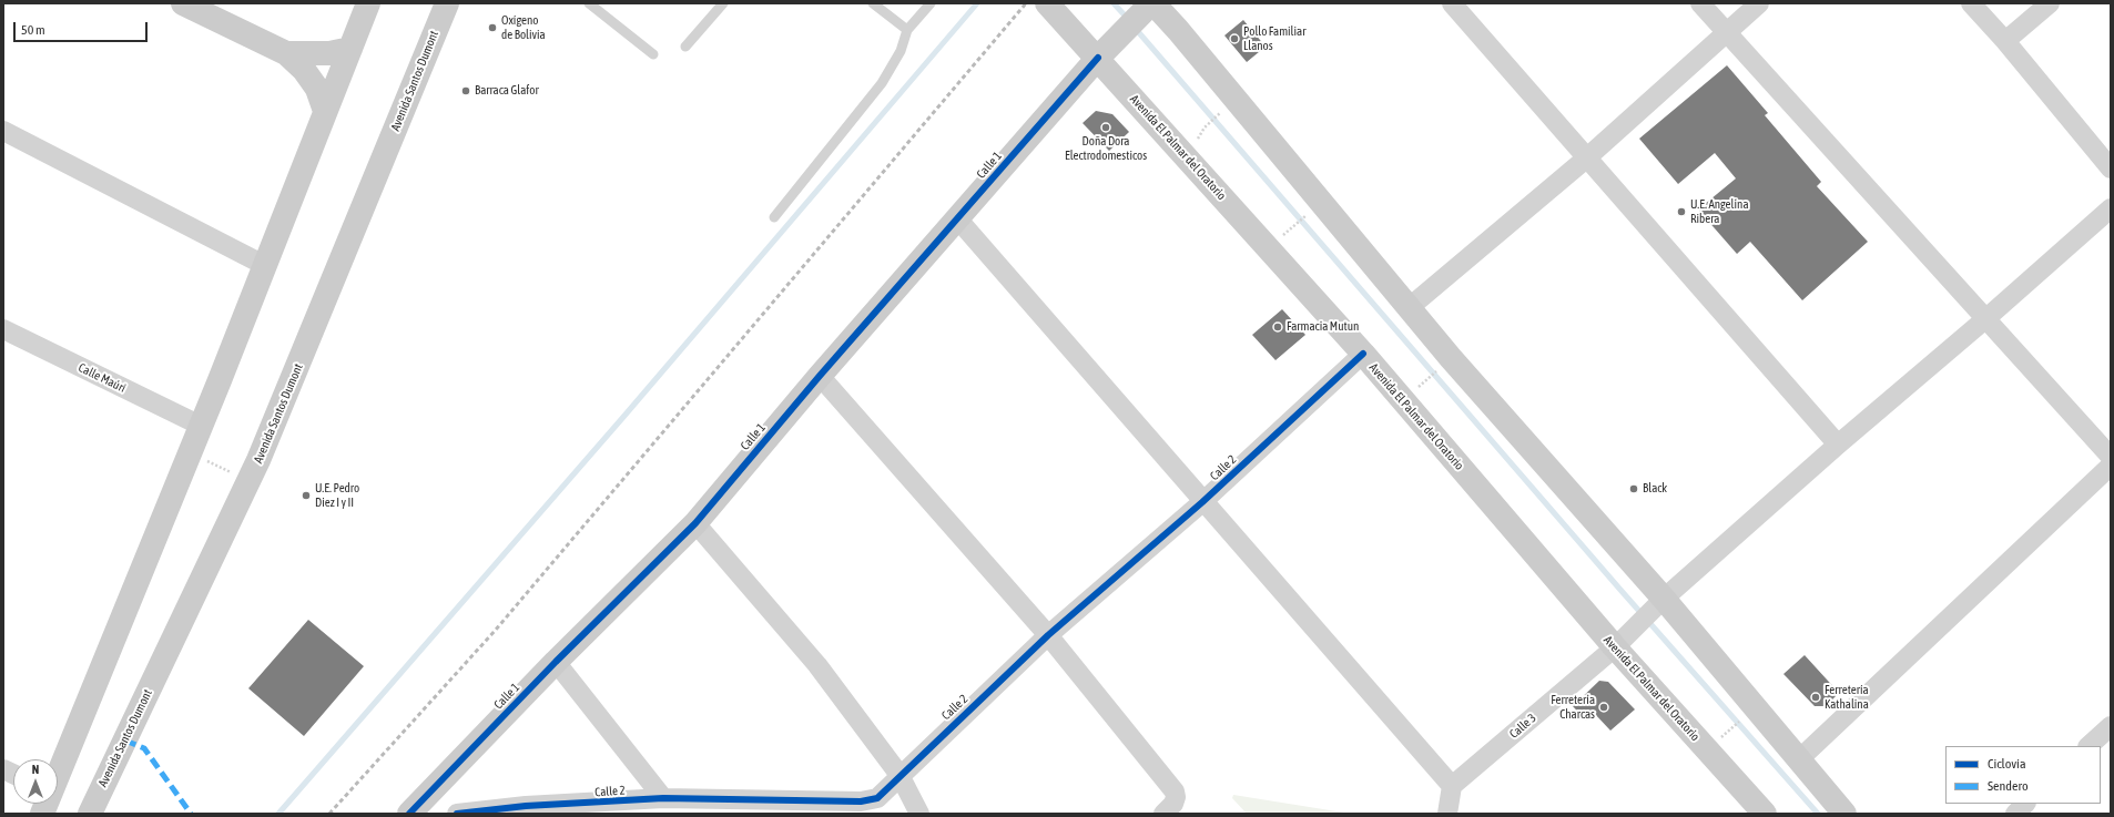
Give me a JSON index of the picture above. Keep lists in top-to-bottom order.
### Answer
{
  "streets": {
    "main road": ["Avenida Santos Dumont", "Avenida El Palmar del Oratorio", "Calle 1"],
    "street": ["Calle Maúri", "Calle 2", "Calle 3"]
  },
  "crossings": [
    ["Avenida El Palmar del Oratorio", "Calle 1"],
    ["Avenida El Palmar del Oratorio", "Calle 2"],
    ["Avenida El Palmar del Oratorio", "Calle 3"]
  ],
  "places": [
    "Oxígeno de Bolivia",
    "Pollo Familiar Llanos",
    "Barraca Glafor",
    "Doña Dora Electrodomesticos",
    "U.E. Angelina Ribera",
    "Farmacia Mutun",
    "Black",
    "U.E. Pedro Diez I y II",
    "Ferretería Kathalina",
    "Ferretería Charcas"
  ],
  "legend": ["Ciclovía", "Sendero"],
  "scale_bar": "50 m",
  "north": "top"
}
